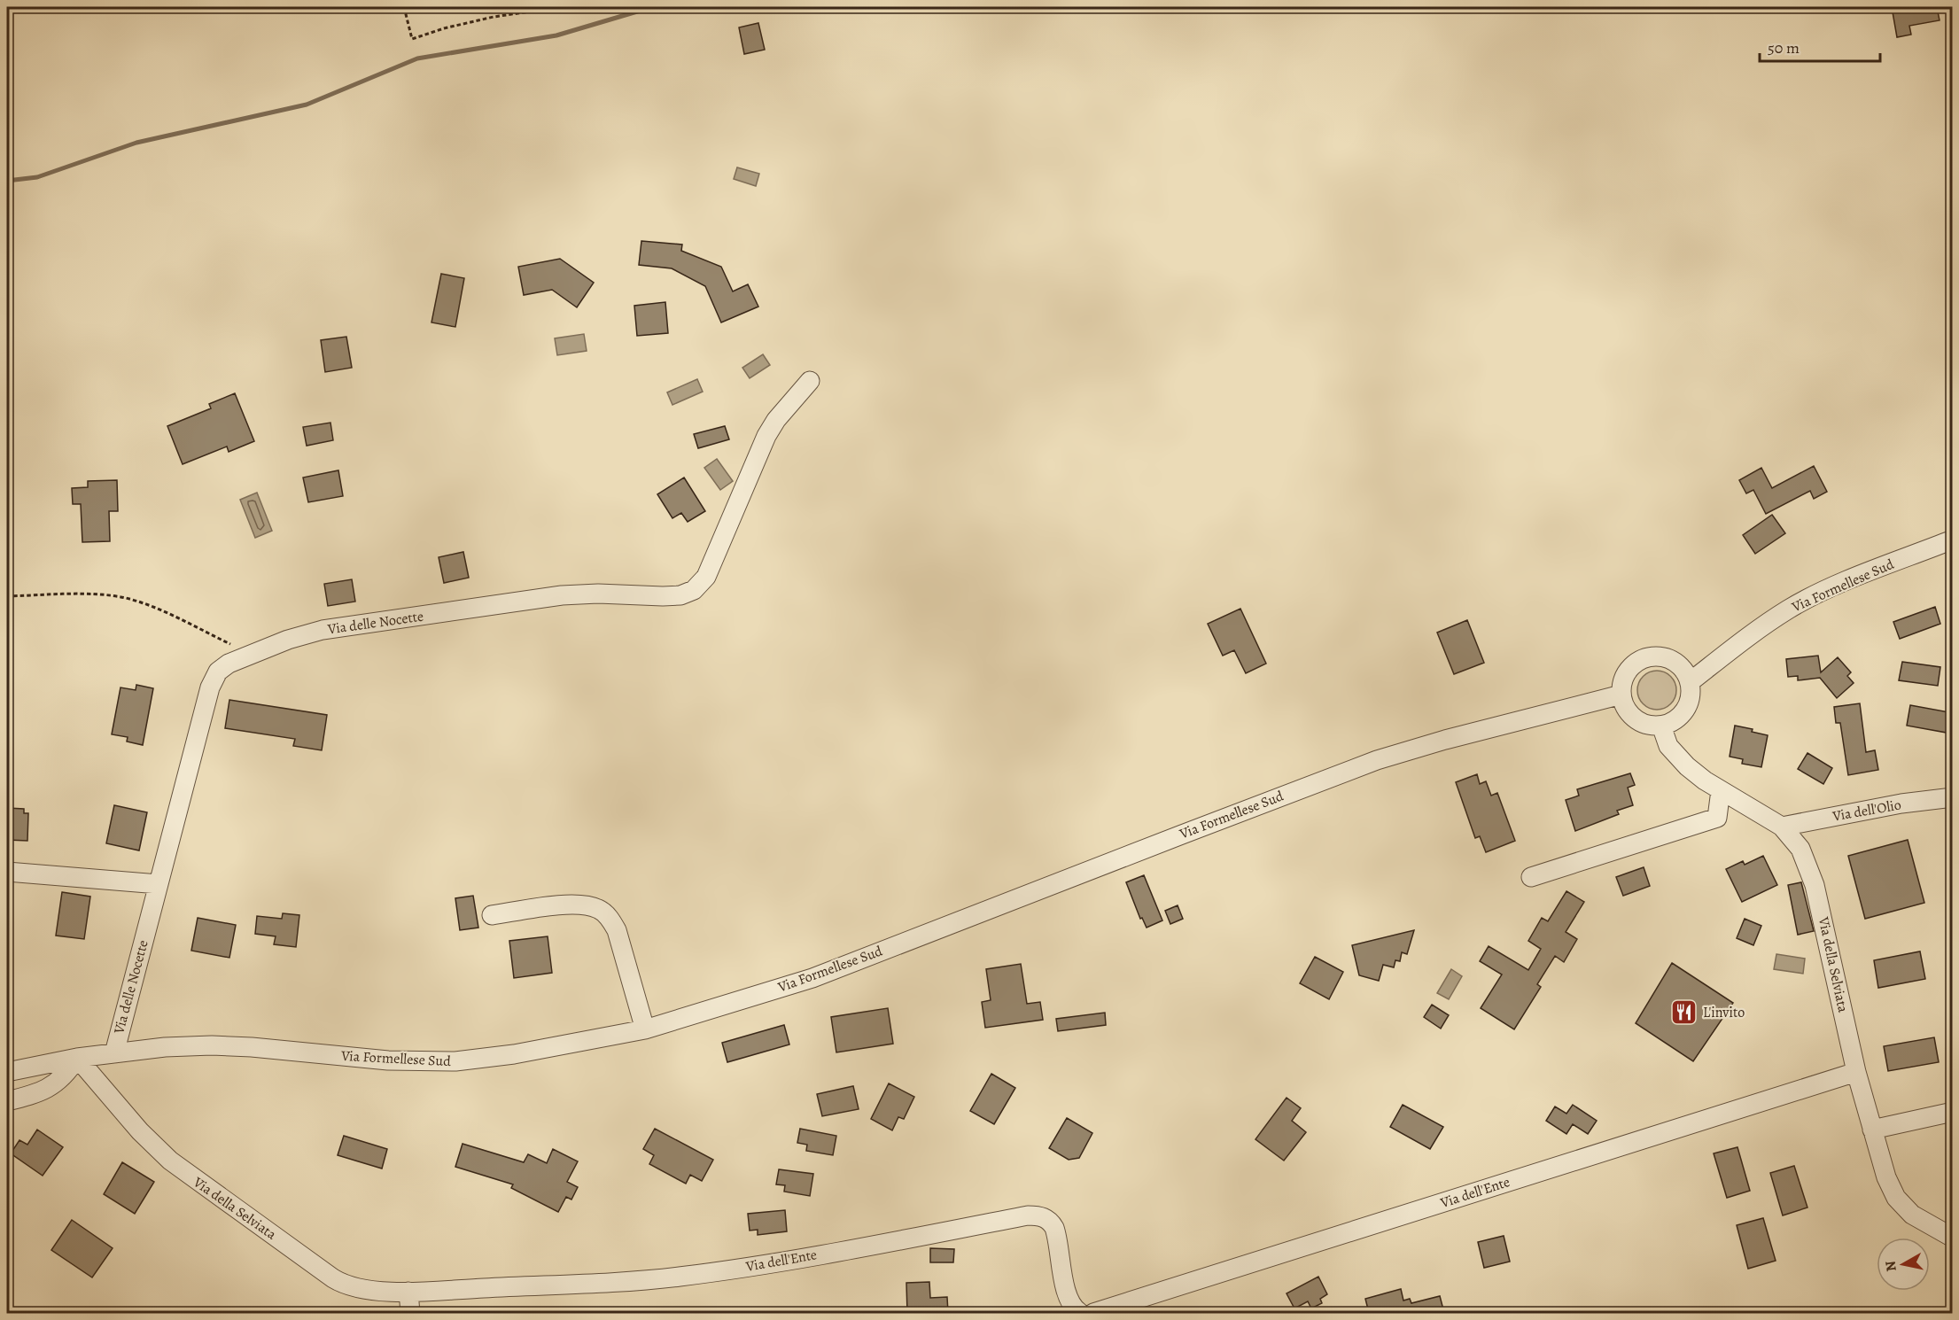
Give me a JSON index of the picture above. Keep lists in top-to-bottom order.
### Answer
{
  "streets": {
    "street": [
      "Via Formellese Sud",
      "Via delle Nocette",
      "Via dell'Olio",
      "Via della Selviata",
      "Via dell'Ente"
    ]
  },
  "crossings": [
    ["Via Formellese Sud", "Via delle Nocette"],
    ["Via Formellese Sud", "Via della Selviata"],
    ["Via dell'Olio", "Via della Selviata"],
    ["Via della Selviata", "Via dell'Ente"]
  ],
  "places": {
    "restaurant": ["L'invito"]
  },
  "scale_bar": "50 m",
  "north": "left"
}
